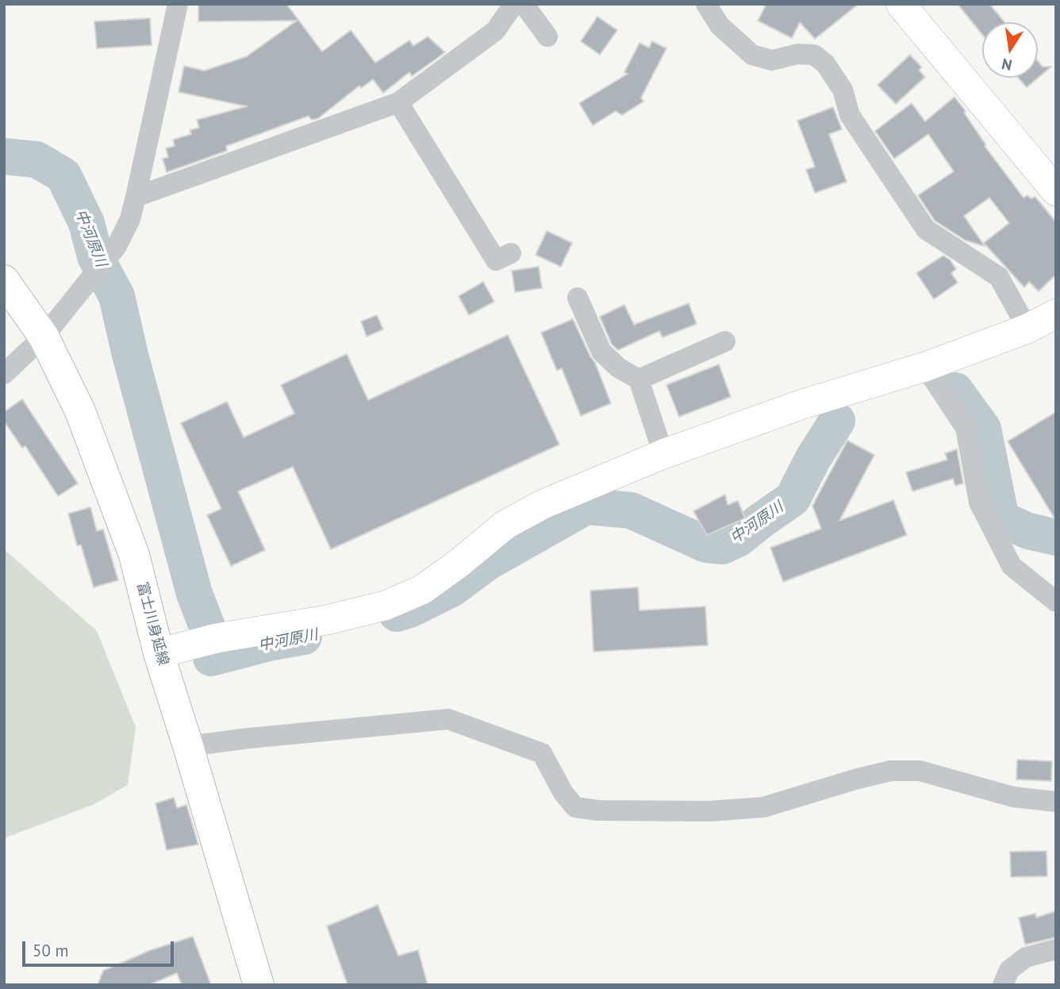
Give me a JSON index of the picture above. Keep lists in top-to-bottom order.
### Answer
{
  "streets": {
    "main road": ["富士川身延線"]
  },
  "water": ["中河原川"],
  "scale_bar": "50 m",
  "north": "bottom"
}
